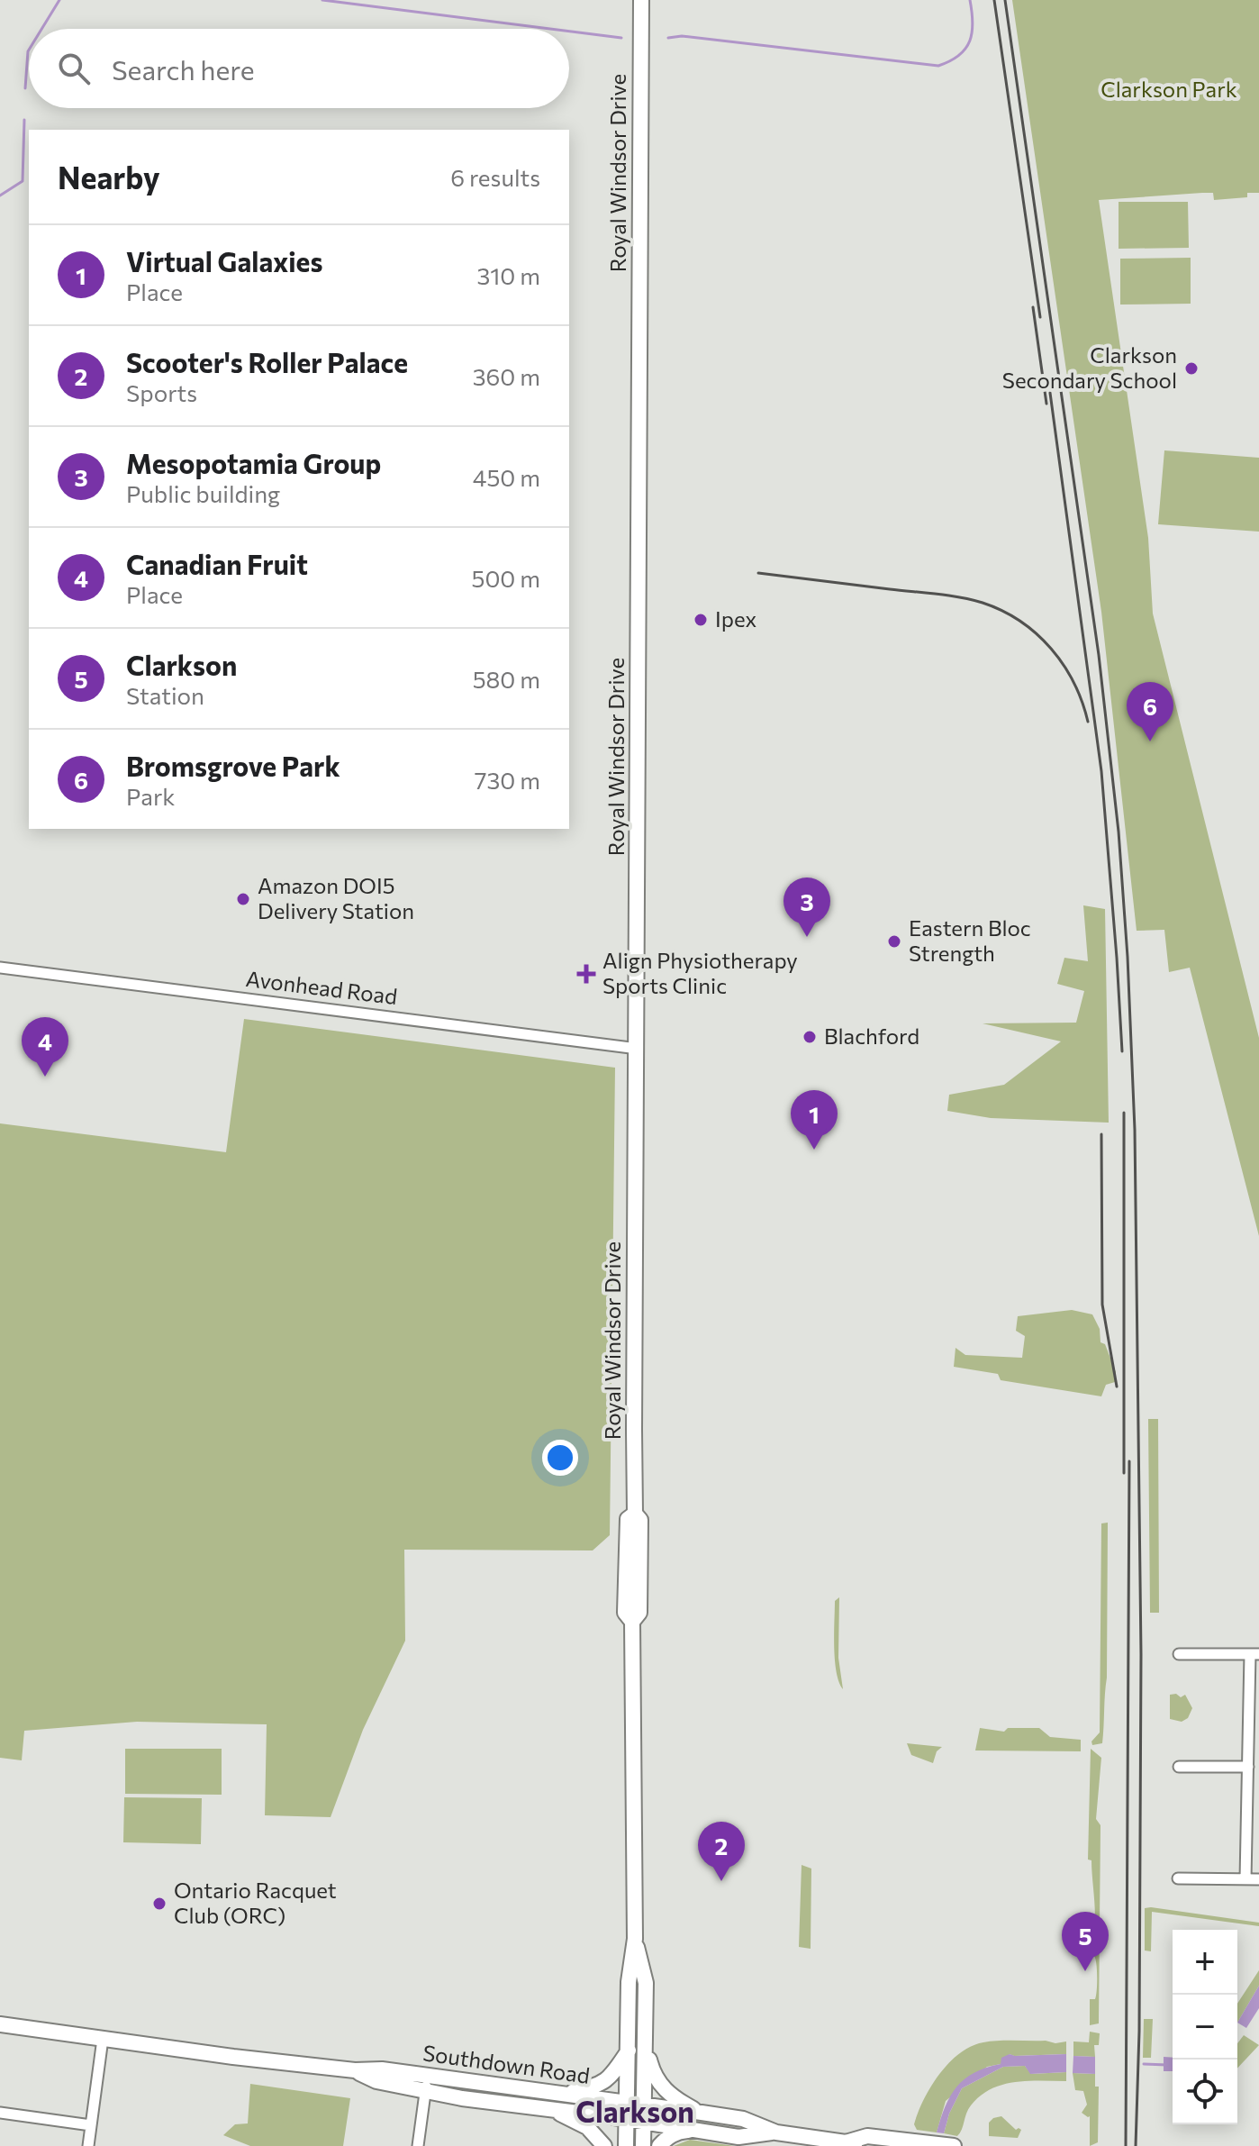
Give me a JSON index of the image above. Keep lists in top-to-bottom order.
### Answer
{
  "streets": {
    "main road": ["Royal Windsor Drive", "Southdown Road"],
    "street": ["Avonhead Road"]
  },
  "crossings": [
    ["Royal Windsor Drive", "Avonhead Road"],
    ["Royal Windsor Drive", "Southdown Road"]
  ],
  "districts": ["Clarkson"],
  "parks": ["Clarkson Park"],
  "places": {
    "other": [
      "Clarkson Secondary School",
      "Ipex",
      "Amazon DOI5 Delivery Station",
      "Eastern Bloc Strength",
      "Blachford",
      "Ontario Racquet Club (ORC)"
    ],
    "health": ["Align Physiotherapy Sports Clinic"]
  },
  "page": {
    "search": "Search here",
    "heading": ["Nearby", "6 results"],
    "list": [
      {
        "mark": "1",
        "name": "Virtual Galaxies",
        "note": "Place",
        "value": "310 m"
      },
      {
        "mark": "2",
        "name": "Scooter's Roller Palace",
        "note": "Sports",
        "value": "360 m"
      },
      {
        "mark": "3",
        "name": "Mesopotamia Group",
        "note": "Public building",
        "value": "450 m"
      },
      {
        "mark": "4",
        "name": "Canadian Fruit",
        "note": "Place",
        "value": "500 m"
      },
      {
        "mark": "5",
        "name": "Clarkson",
        "note": "Station",
        "value": "580 m"
      },
      {
        "mark": "6",
        "name": "Bromsgrove Park",
        "note": "Park",
        "value": "730 m"
      }
    ],
    "pins": [
      "6",
      "3",
      "4",
      "1",
      "2",
      "5"
    ],
    "map_buttons": ["+", "−"]
  }
}
